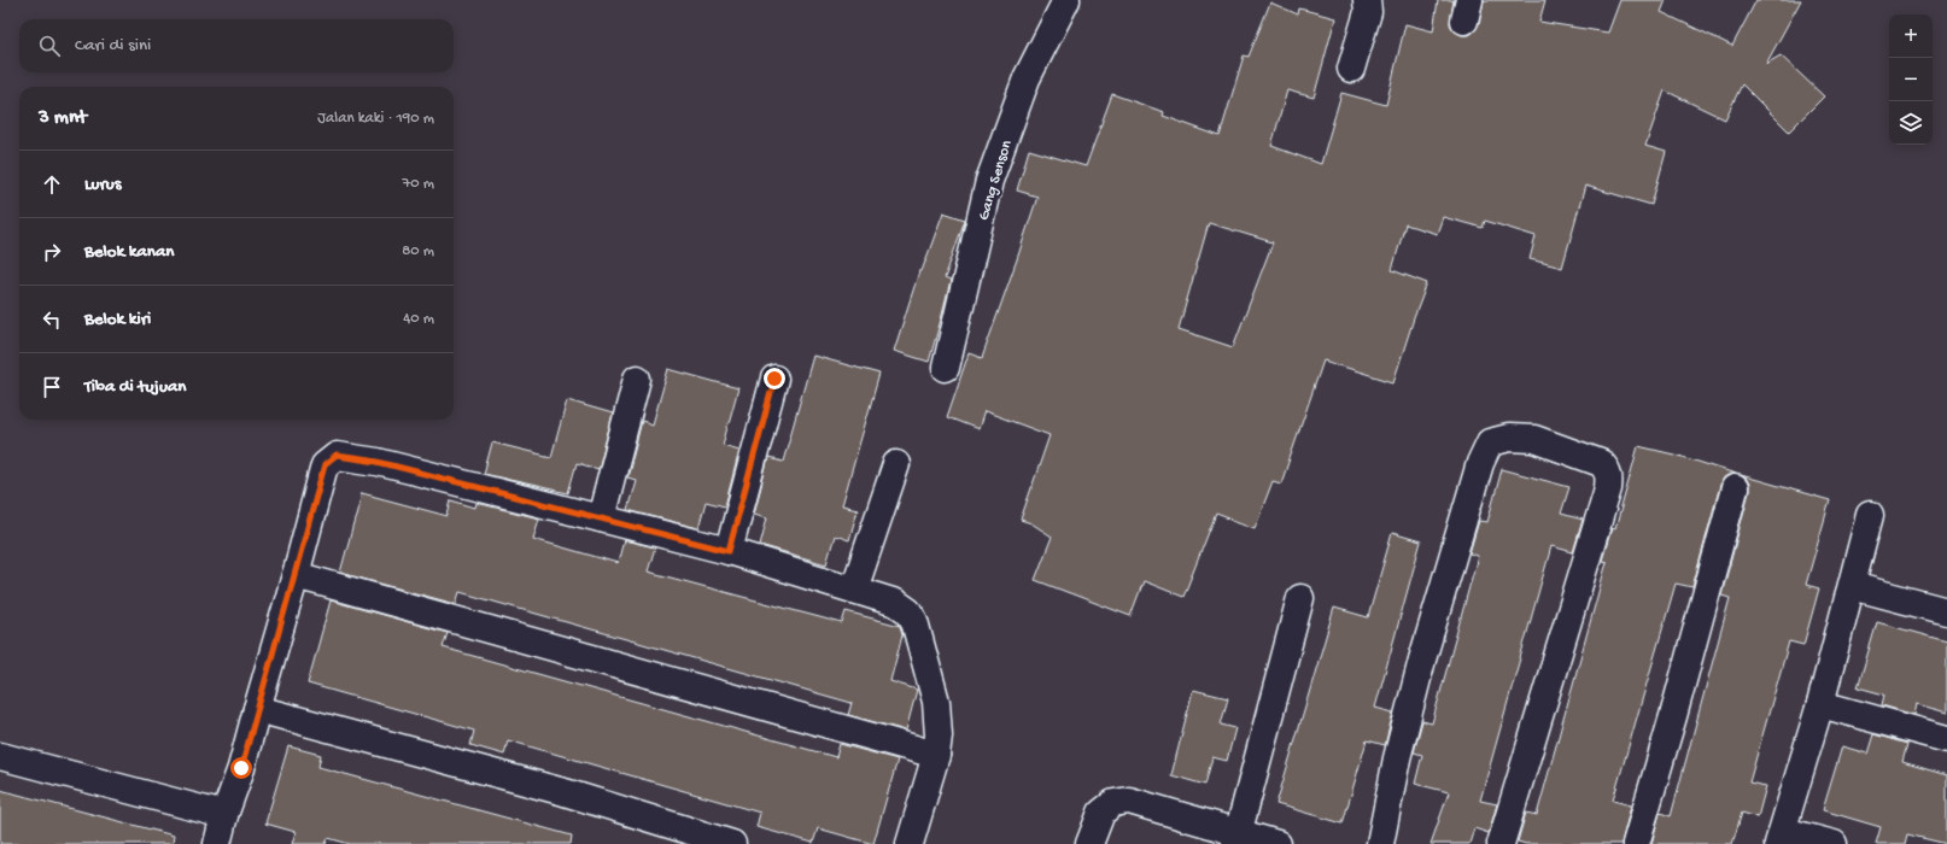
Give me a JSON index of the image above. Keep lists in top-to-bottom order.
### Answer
{
  "streets": {
    "street": ["Gang Senson"]
  },
  "page": {
    "map_buttons": ["+", "−"],
    "search": "Cari di sini",
    "heading": ["3 mnt", "Jalan kaki · 190 m"],
    "list": [
      ["Lurus", "70 m"],
      ["Belok kanan", "80 m"],
      ["Belok kiri", "40 m"],
      "Tiba di tujuan"
    ]
  }
}
